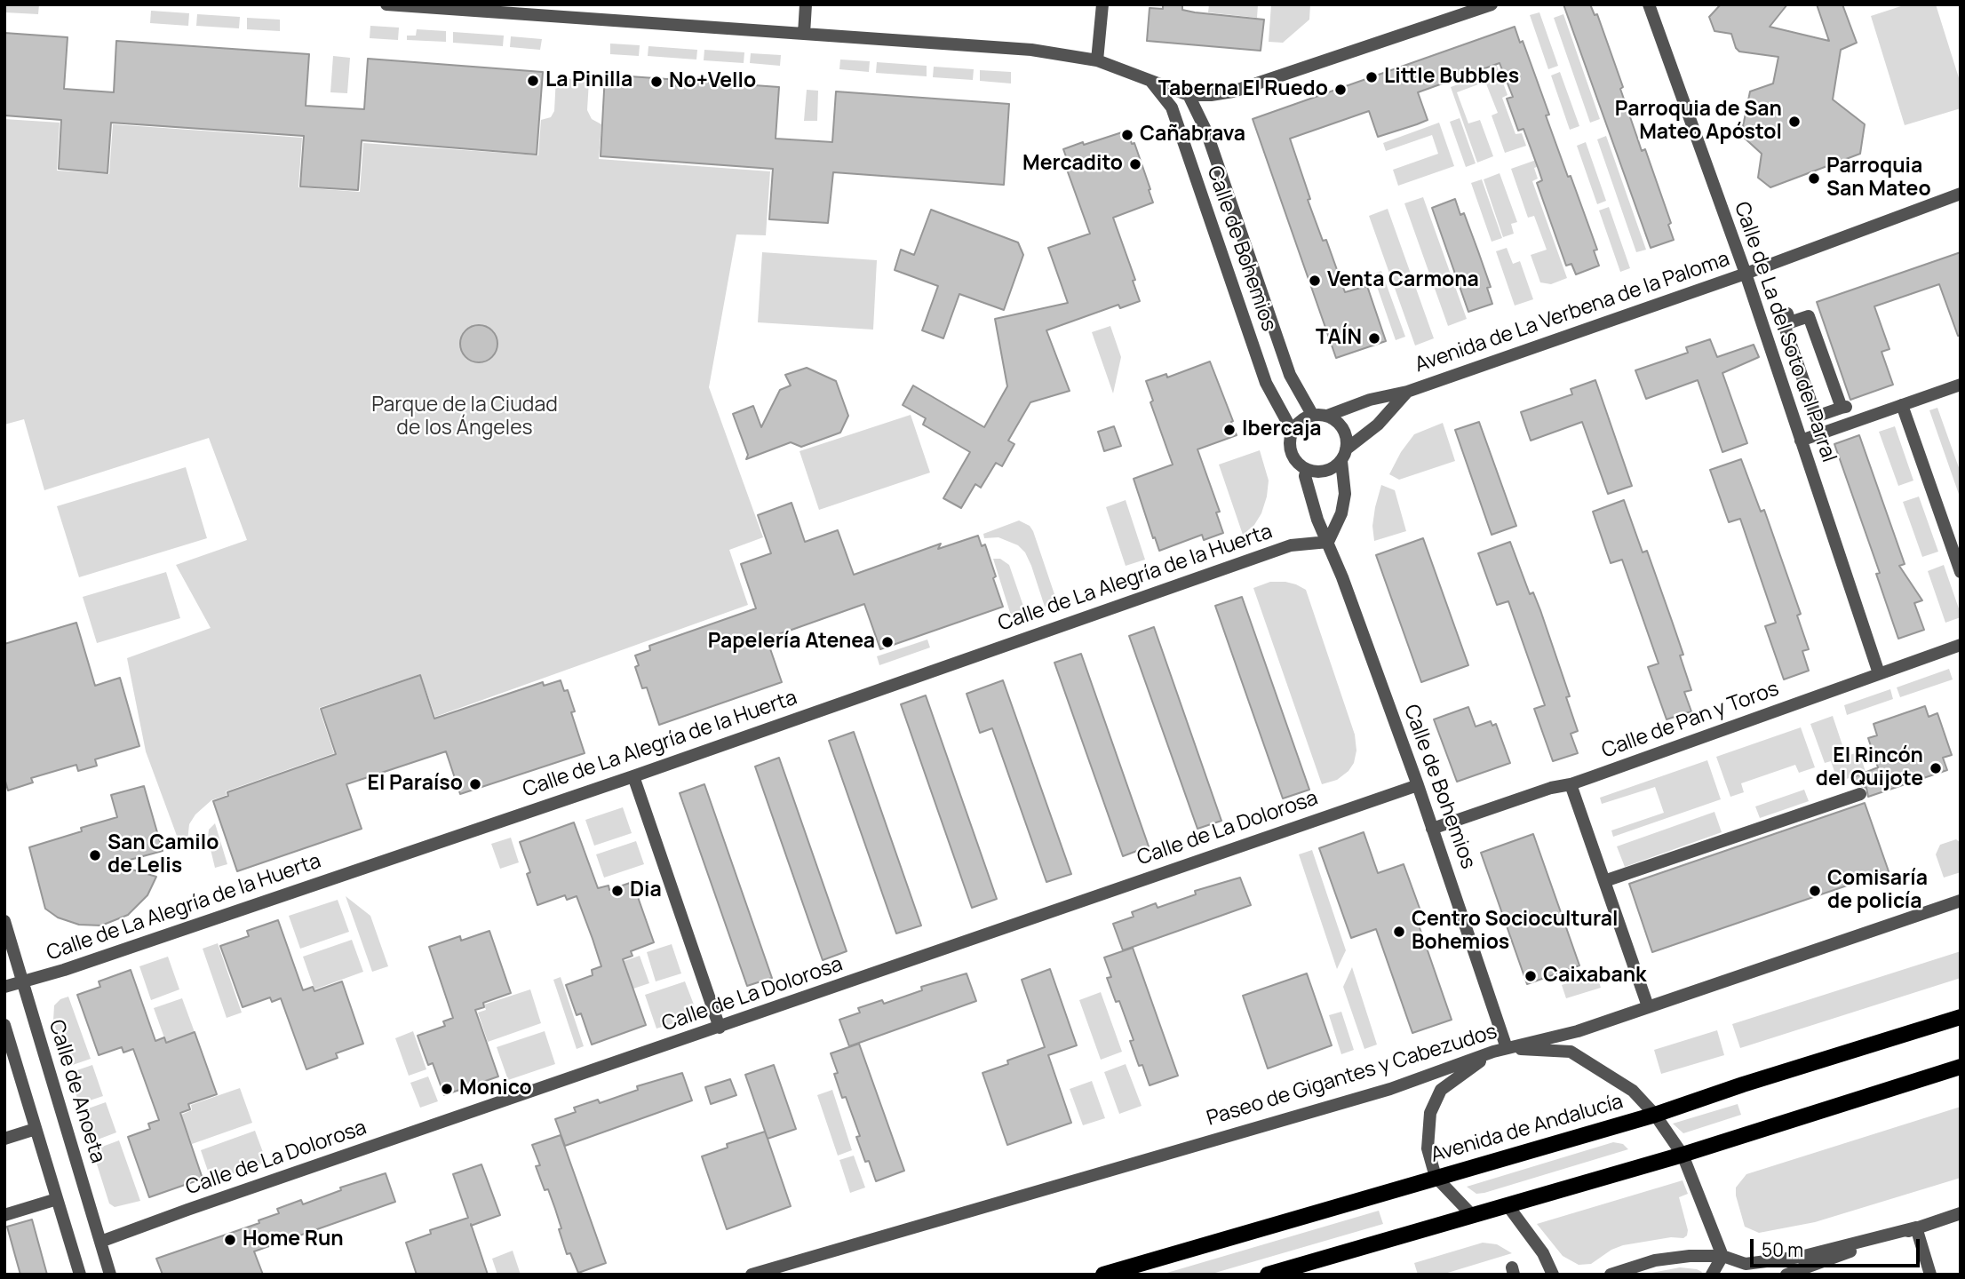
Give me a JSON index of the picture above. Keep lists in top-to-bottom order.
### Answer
{
  "streets": {
    "main road": ["Avenida de Andalucía"],
    "street": [
      "Calle de Bohemios",
      "Avenida de La Verbena de la Paloma",
      "Calle de La del Soto del Parral",
      "Calle de La Alegría de la Huerta",
      "Calle de Pan y Toros",
      "Calle de La Dolorosa",
      "Paseo de Gigantes y Cabezudos",
      "Calle de Anoeta"
    ]
  },
  "crossings": [
    ["Calle de Bohemios", "Avenida de La Verbena de la Paloma"],
    ["Calle de Bohemios", "Calle de La Alegría de la Huerta"],
    ["Calle de Bohemios", "Calle de Pan y Toros"],
    ["Calle de Bohemios", "Calle de La Dolorosa"],
    ["Calle de Bohemios", "Paseo de Gigantes y Cabezudos"],
    ["Avenida de La Verbena de la Paloma", "Calle de La del Soto del Parral"],
    ["Calle de La del Soto del Parral", "Calle de Pan y Toros"],
    ["Calle de La Alegría de la Huerta", "Calle de Anoeta"],
    ["Calle de La Dolorosa", "Calle de Anoeta"]
  ],
  "parks": ["Parque de la Ciudad de los Ángeles"],
  "places": [
    "Little Bubbles",
    "La Pinilla",
    "No+Vello",
    "Taberna El Ruedo",
    "Parroquia de San Mateo Apóstol",
    "Cañabrava",
    "Mercadito",
    "Parroquia San Mateo",
    "Venta Carmona",
    "TAÍN",
    "Ibercaja",
    "Papelería Atenea",
    "El Rincón del Quijote",
    "El Paraíso",
    "San Camilo de Lelis",
    "Dia",
    "Comisaría de policía",
    "Centro Sociocultural Bohemios",
    "Caixabank",
    "Monico",
    "Home Run"
  ],
  "scale_bar": "50 m"
}
